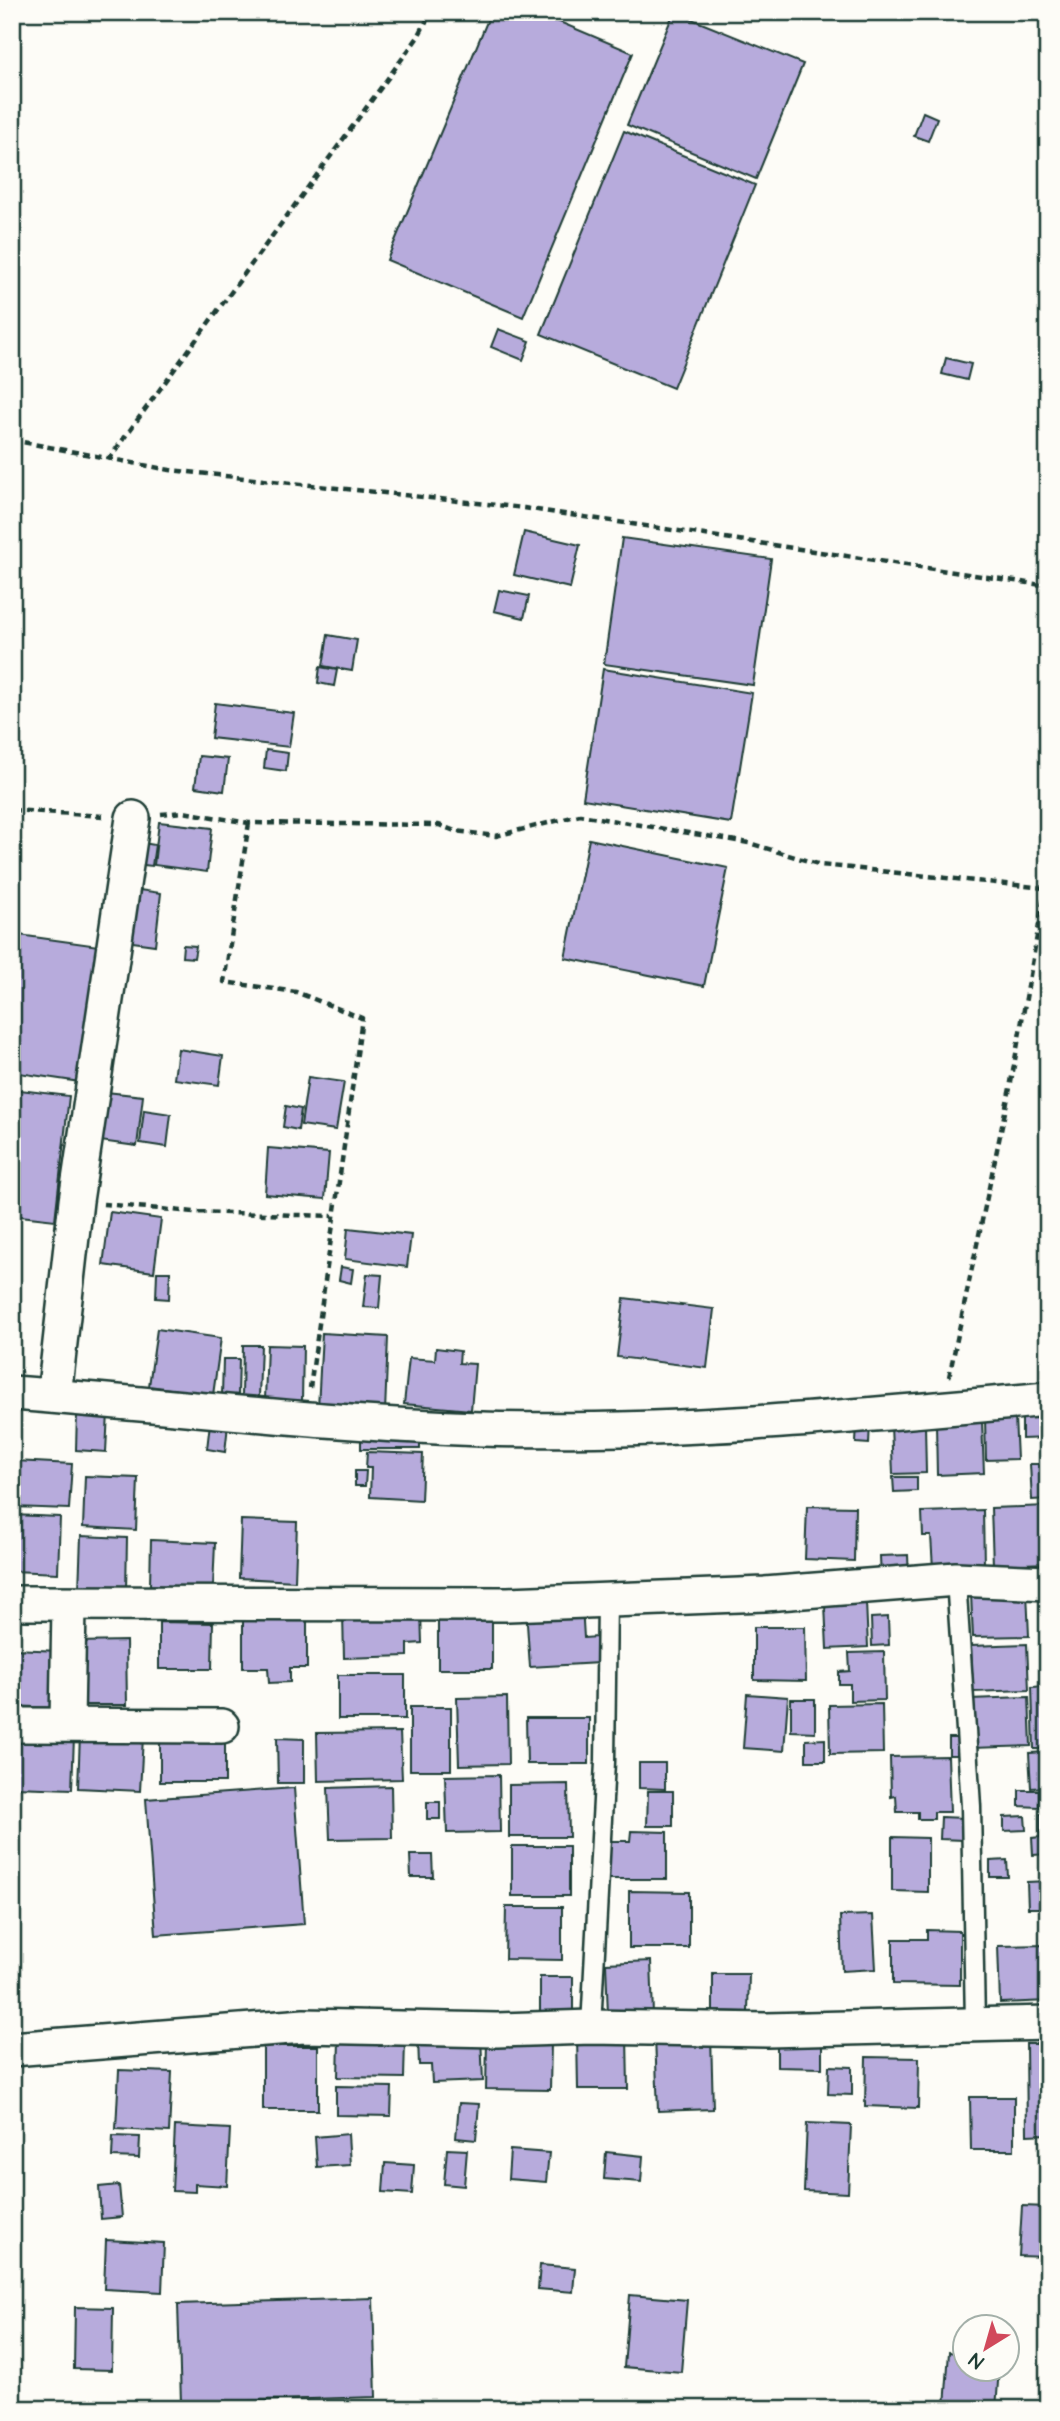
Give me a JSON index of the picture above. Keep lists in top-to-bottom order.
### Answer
{
  "north": "bottom left"
}
